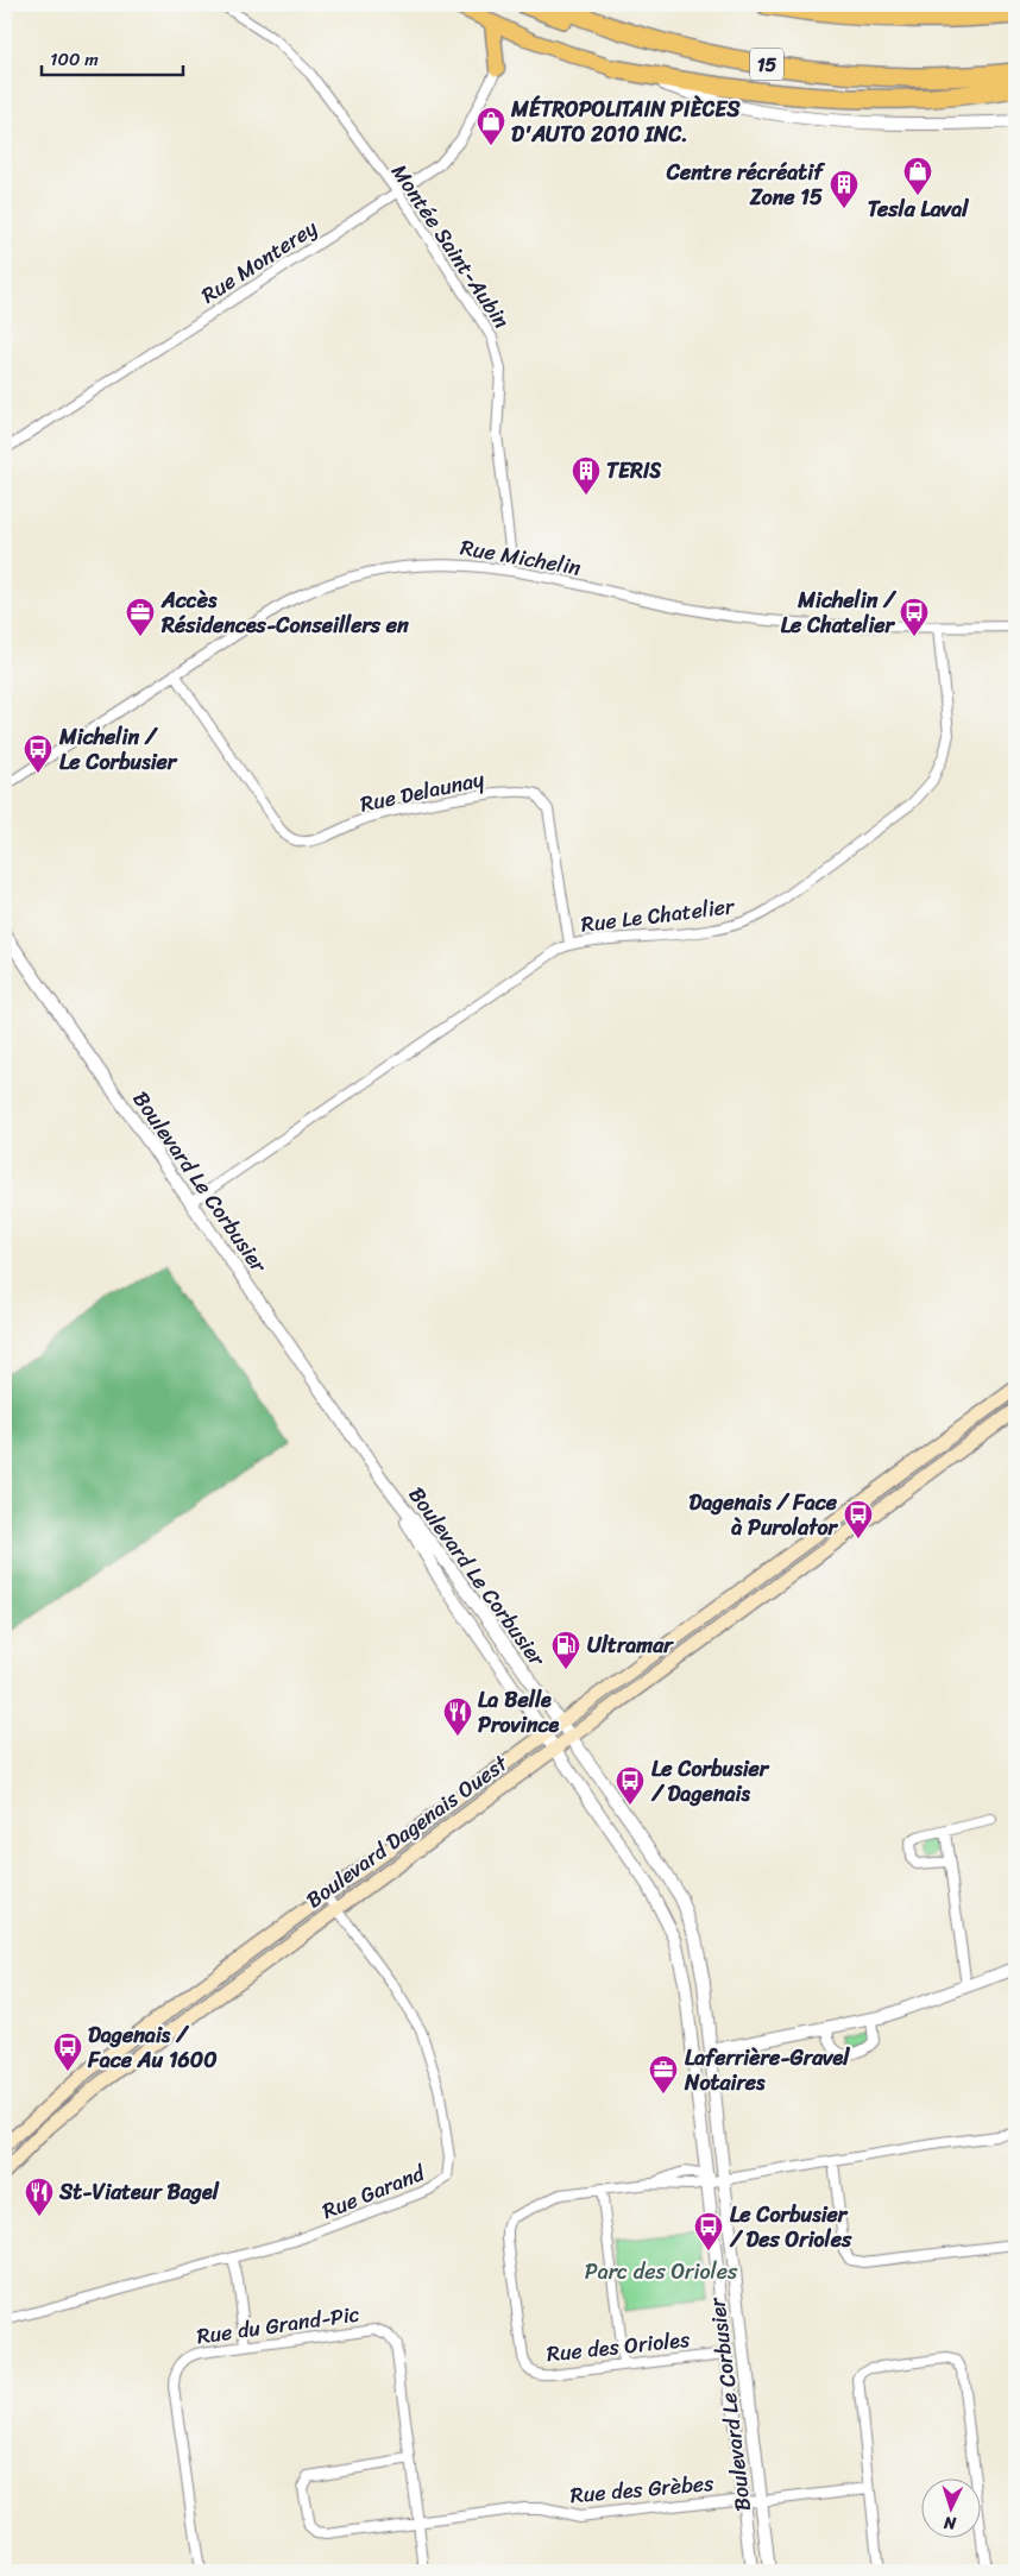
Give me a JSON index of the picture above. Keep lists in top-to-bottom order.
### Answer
{
  "streets": {
    "highway": ["15"],
    "main road": ["Boulevard Dagenais Ouest"],
    "street": [
      "Montée Saint-Aubin",
      "Rue Monterey",
      "Rue Michelin",
      "Rue Delaunay",
      "Rue Le Chatelier",
      "Boulevard Le Corbusier",
      "Rue Garand",
      "Rue du Grand-Pic",
      "Rue des Orioles",
      "Rue des Grèbes"
    ]
  },
  "crossings": [
    ["Montée Saint-Aubin", "Rue Monterey"],
    ["Montée Saint-Aubin", "Rue Michelin"],
    ["Rue Michelin", "Rue Delaunay"],
    ["Rue Michelin", "Rue Le Chatelier"],
    ["Rue Delaunay", "Rue Le Chatelier"],
    ["Rue Le Chatelier", "Boulevard Le Corbusier"],
    ["Boulevard Le Corbusier", "Boulevard Dagenais Ouest"],
    ["Boulevard Le Corbusier", "Rue des Orioles"],
    ["Boulevard Le Corbusier", "Rue des Grèbes"],
    ["Boulevard Dagenais Ouest", "Rue Garand"],
    ["Rue du Grand-Pic", "Rue des Grèbes"]
  ],
  "parks": ["Parc des Orioles"],
  "places": {
    "shop": ["MÉTROPOLITAIN PIÈCES D'AUTO 2010 INC.", "Tesla Laval"],
    "building": ["Centre récréatif Zone 15", "TERIS"],
    "office": ["Accès Résidences-Conseillers en", "Laferrière-Gravel Notaires"],
    "bus stop": [
      "Michelin / Le Chatelier",
      "Michelin / Le Corbusier",
      "Dagenais / Face à Purolator",
      "Le Corbusier / Dagenais",
      "Dagenais / Face Au 1600",
      "Le Corbusier / Des Orioles"
    ],
    "fuel station": ["Ultramar"],
    "restaurant": ["La Belle Province", "St-Viateur Bagel"]
  },
  "scale_bar": "100 m",
  "north": "bottom"
}
